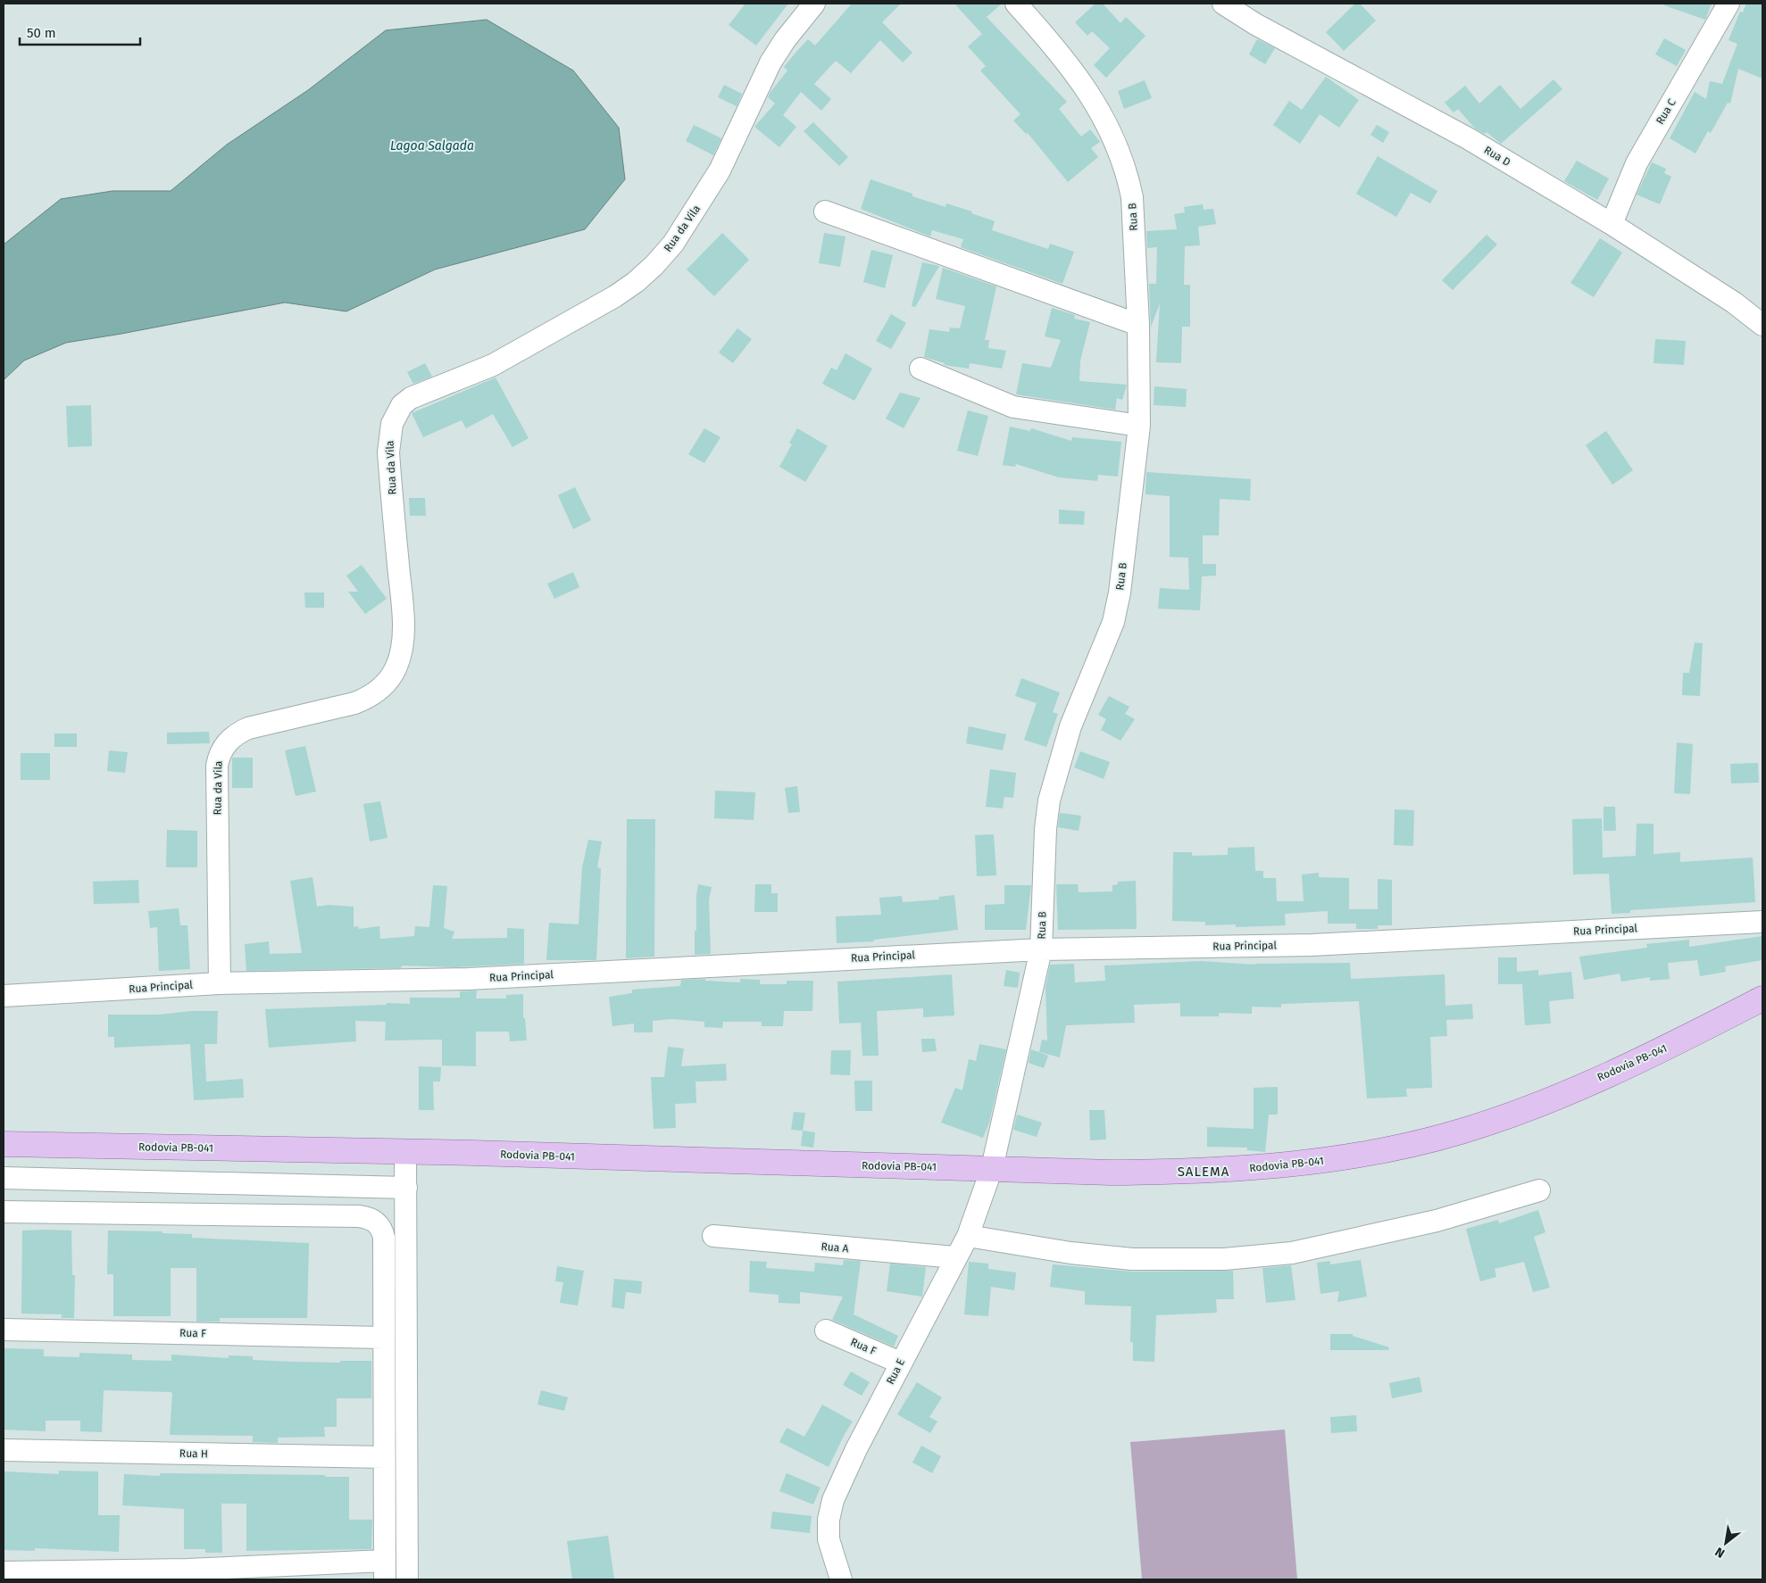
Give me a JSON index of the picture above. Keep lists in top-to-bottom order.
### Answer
{
  "streets": {
    "main road": ["Rodovia PB-041"],
    "street": [
      "Rua C",
      "Rua D",
      "Rua B",
      "Rua da Vila",
      "Rua Principal",
      "Rua A",
      "Rua F",
      "Rua E",
      "Rua H"
    ]
  },
  "crossings": [
    ["Rua C", "Rua D"],
    ["Rua B", "Rua Principal"],
    ["Rua B", "Rodovia PB-041"],
    ["Rua B", "Rua E"],
    ["Rua da Vila", "Rua Principal"],
    ["Rodovia PB-041", "Rua E"],
    ["Rua A", "Rua E"],
    ["Rua F", "Rua E"]
  ],
  "districts": ["SALEMA"],
  "water": ["Lagoa Salgada"],
  "scale_bar": "50 m",
  "north": "bottom left"
}
